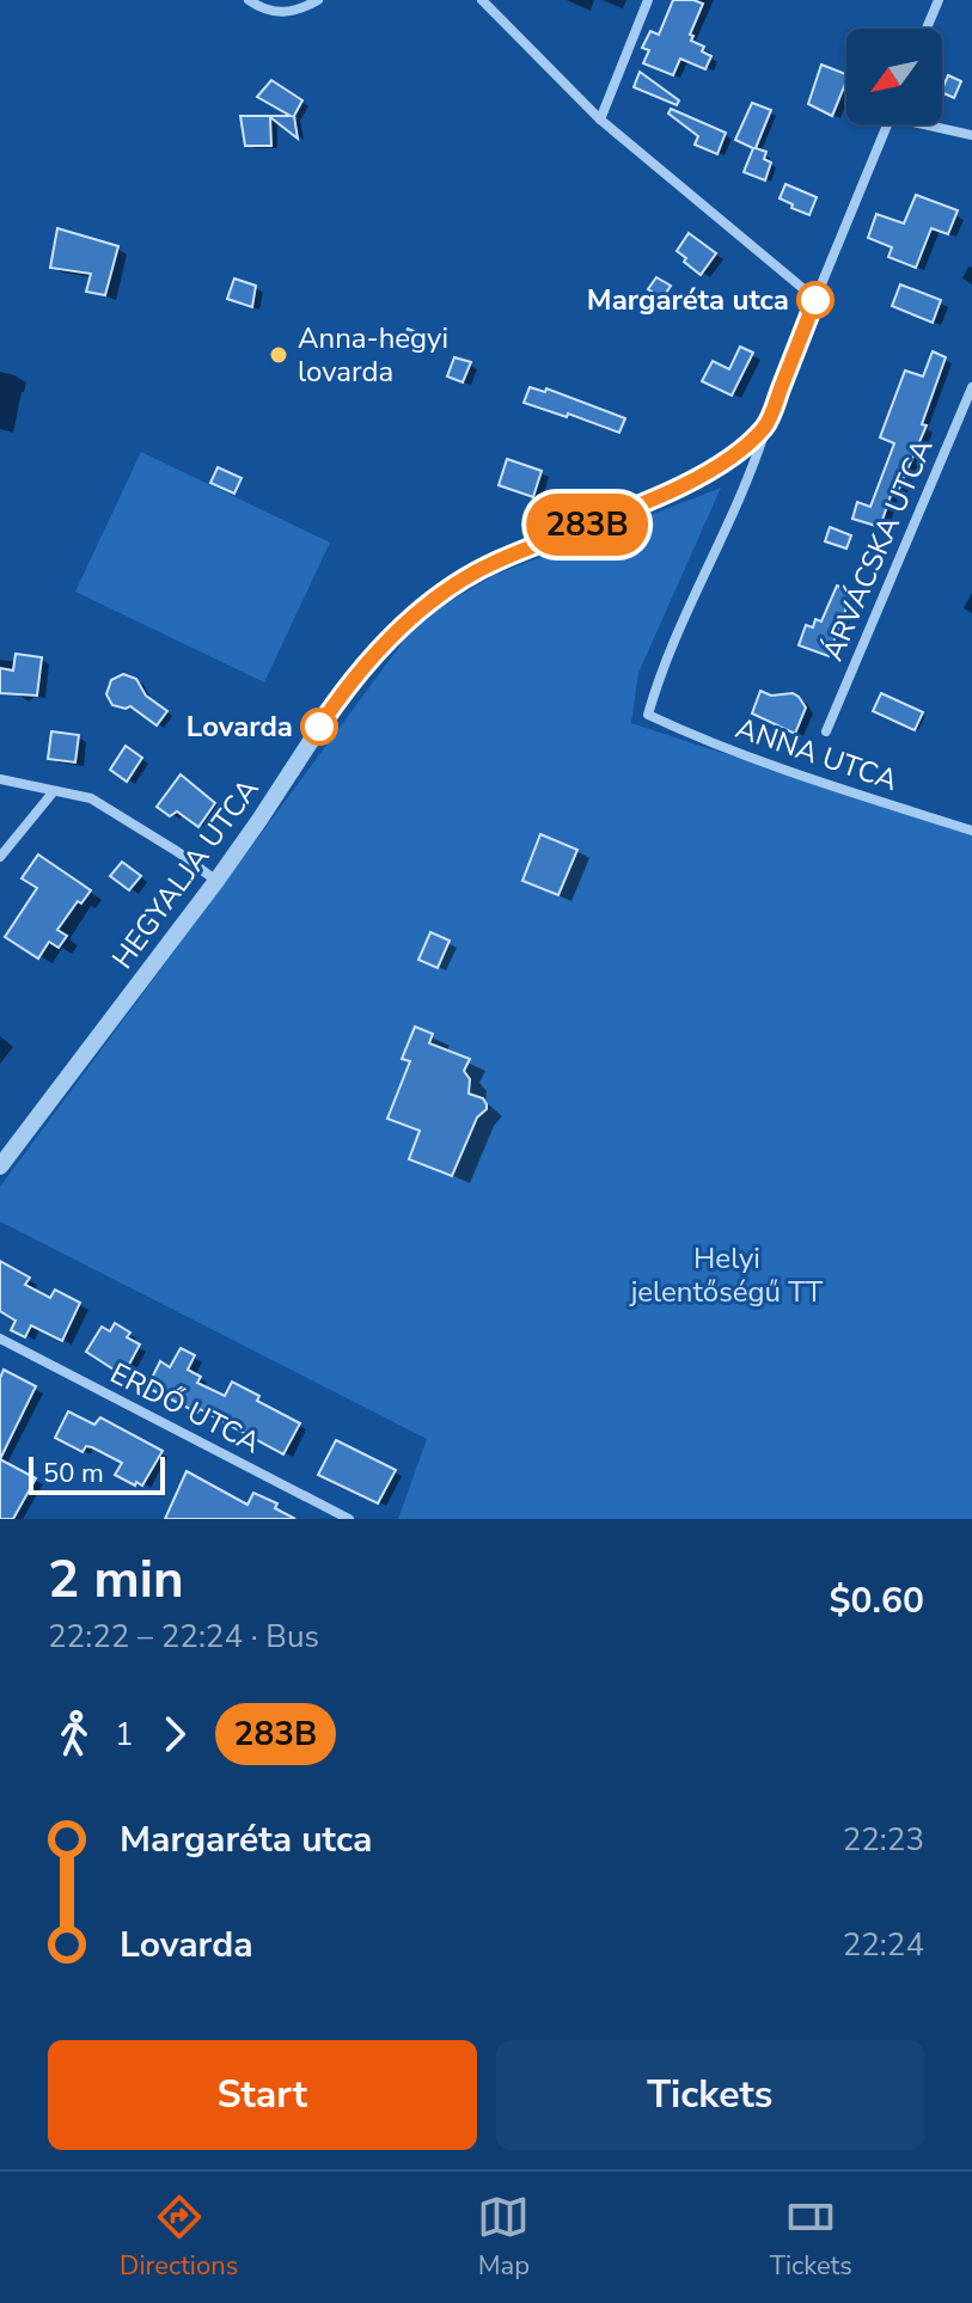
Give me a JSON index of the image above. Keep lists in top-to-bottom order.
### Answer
{
  "streets": {
    "street": [
      "ÁRVÁCSKA UTCA",
      "ANNA UTCA",
      "HEGYALJA UTCA",
      "ERDŐ UTCA"
    ]
  },
  "crossings": [
    ["ANNA UTCA", "HEGYALJA UTCA"]
  ],
  "parks": ["Helyi jelentőségű TT"],
  "places": ["Margaréta utca", "Anna-hegyi lovarda", "Lovarda"],
  "lines": ["bus line 283B"],
  "scale_bar": "50 m",
  "north": "bottom left",
  "page": {
    "on_map": "283B",
    "scale": "50 m",
    "heading": ["2 min", "22:22 – 22:24 · Bus", "$0.60"],
    "legs": ["1", "283B"],
    "list": [
      {
        "name": "Margaréta utca",
        "value": "22:23"
      },
      {
        "name": "Lovarda",
        "value": "22:24"
      }
    ],
    "buttons": ["Start", "Tickets"],
    "tabs": ["Directions", "Map", "Tickets"]
  }
}
